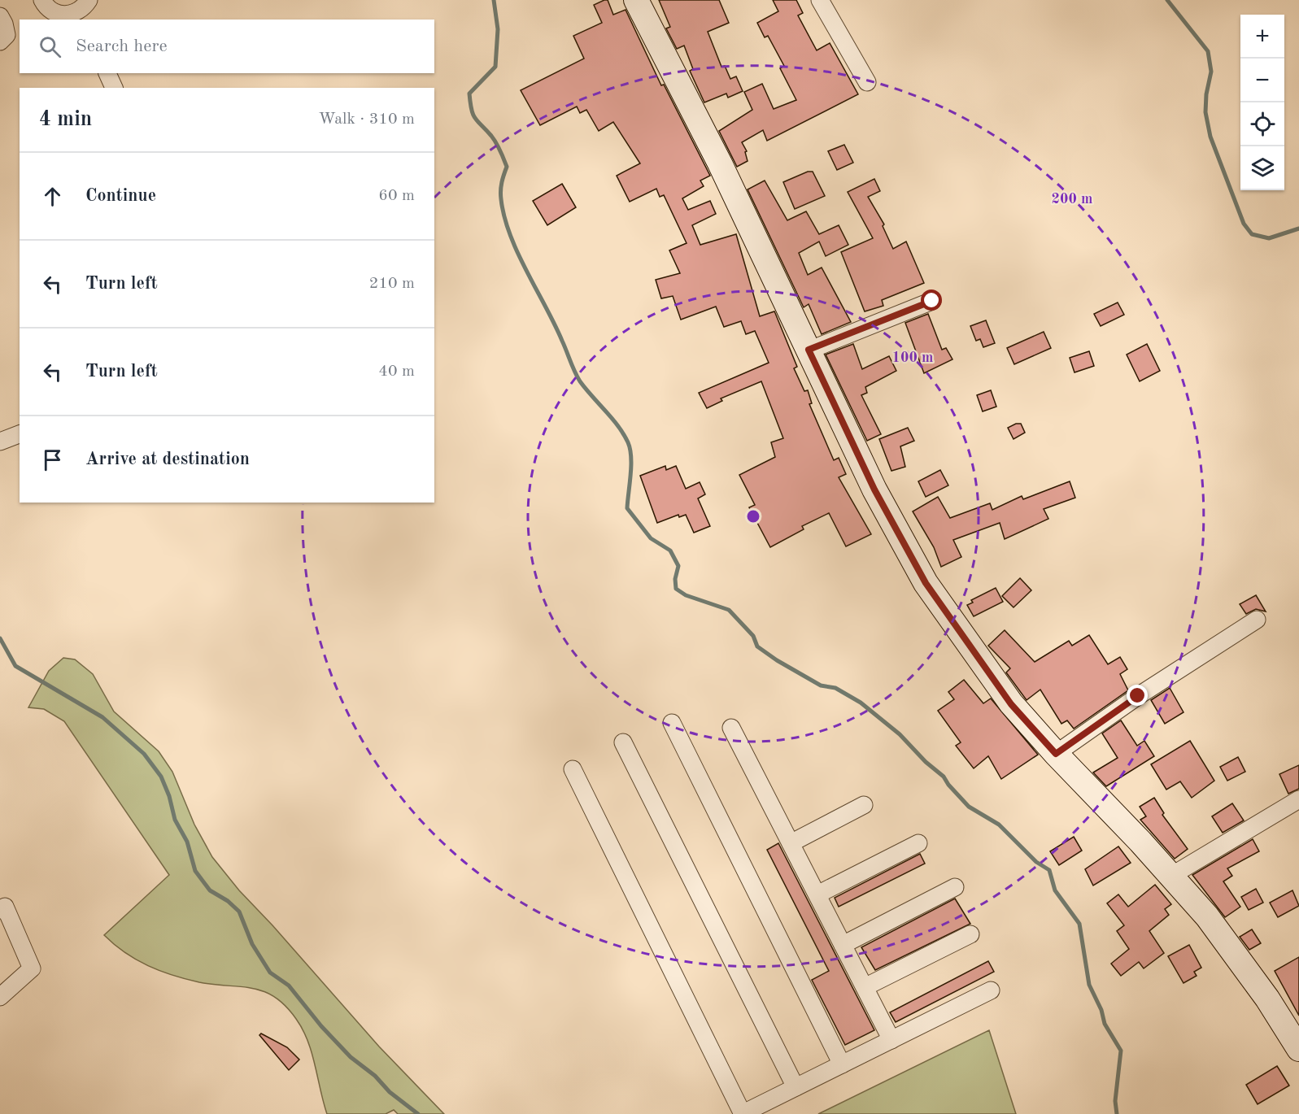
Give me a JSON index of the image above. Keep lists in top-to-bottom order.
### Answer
{
  "page": {
    "map_buttons": ["+", "−"],
    "search": "Search here",
    "heading": ["4 min", "Walk · 310 m"],
    "list": [
      ["Continue", "60 m"],
      ["Turn left", "210 m"],
      ["Turn left", "40 m"],
      "Arrive at destination"
    ]
  },
  "rings": ["200 m", "100 m"]
}
